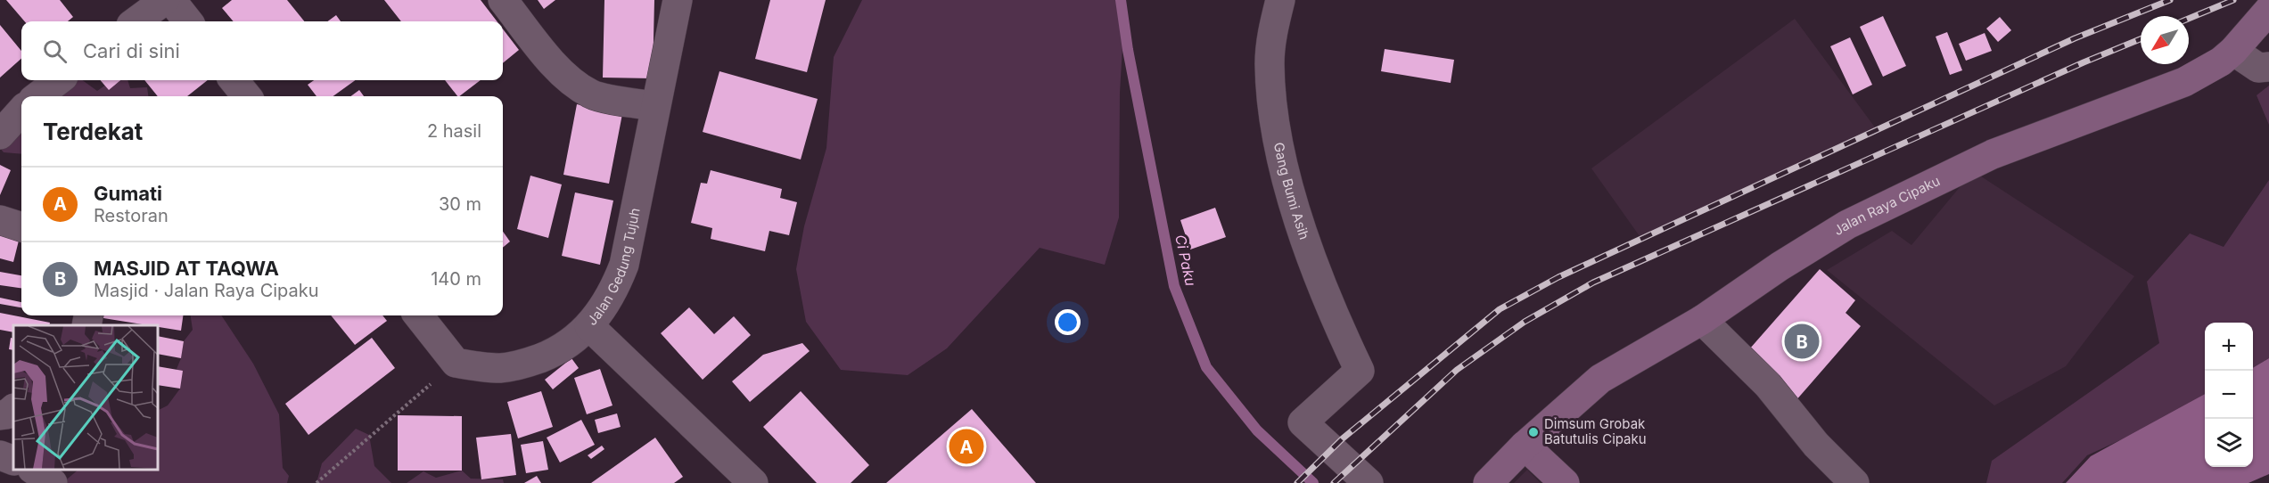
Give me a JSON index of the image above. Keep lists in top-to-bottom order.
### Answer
{
  "streets": {
    "street": ["Gang Bumi Asih", "Jalan Raya Cipaku", "Jalan Gedung Tujuh"]
  },
  "water": ["Ci Paku"],
  "places": ["Dimsum Grobak Batutulis Cipaku"],
  "north": "bottom left",
  "page": {
    "search": "Cari di sini",
    "heading": ["Terdekat", "2 hasil"],
    "list": [
      {
        "mark": "A",
        "name": "Gumati",
        "note": "Restoran",
        "value": "30 m"
      },
      {
        "mark": "B",
        "name": "MASJID AT TAQWA",
        "note": "Masjid · Jalan Raya Cipaku",
        "value": "140 m"
      }
    ],
    "pins": ["B", "A"],
    "map_buttons": ["+", "−"]
  }
}
